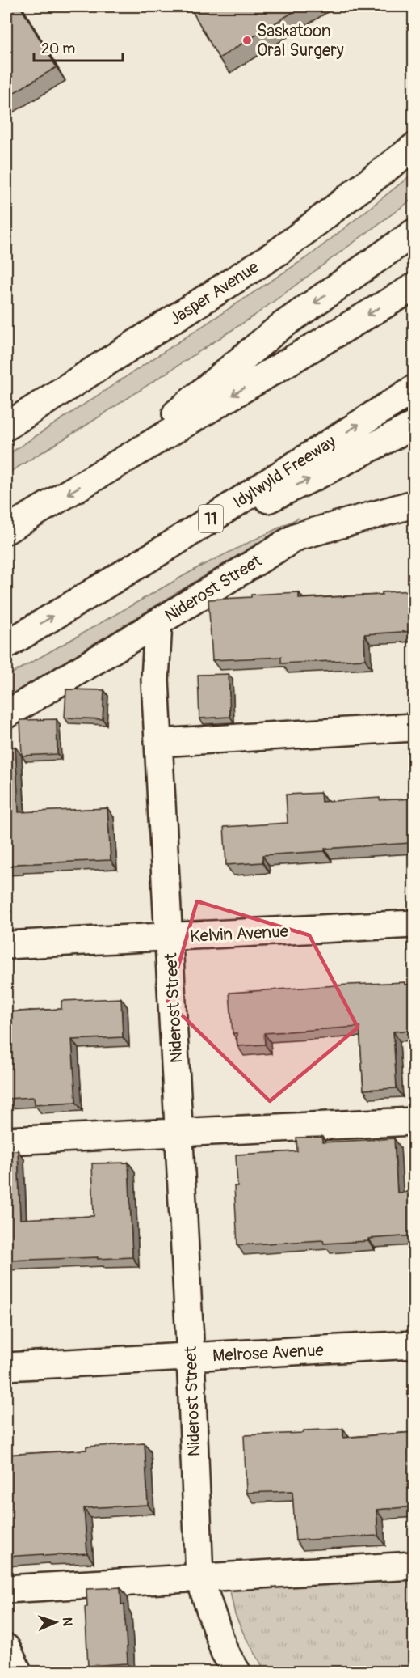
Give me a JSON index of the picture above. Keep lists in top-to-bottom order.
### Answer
{
  "streets": {
    "main road": [
      "Jasper Avenue",
      "Idylwyld Freeway",
      "11",
      "Niderost Street",
      "Kelvin Avenue",
      "Melrose Avenue"
    ]
  },
  "crossings": [
    ["Niderost Street", "Kelvin Avenue"],
    ["Niderost Street", "Melrose Avenue"]
  ],
  "places": ["Saskatoon Oral Surgery"],
  "scale_bar": "20 m",
  "north": "right"
}
